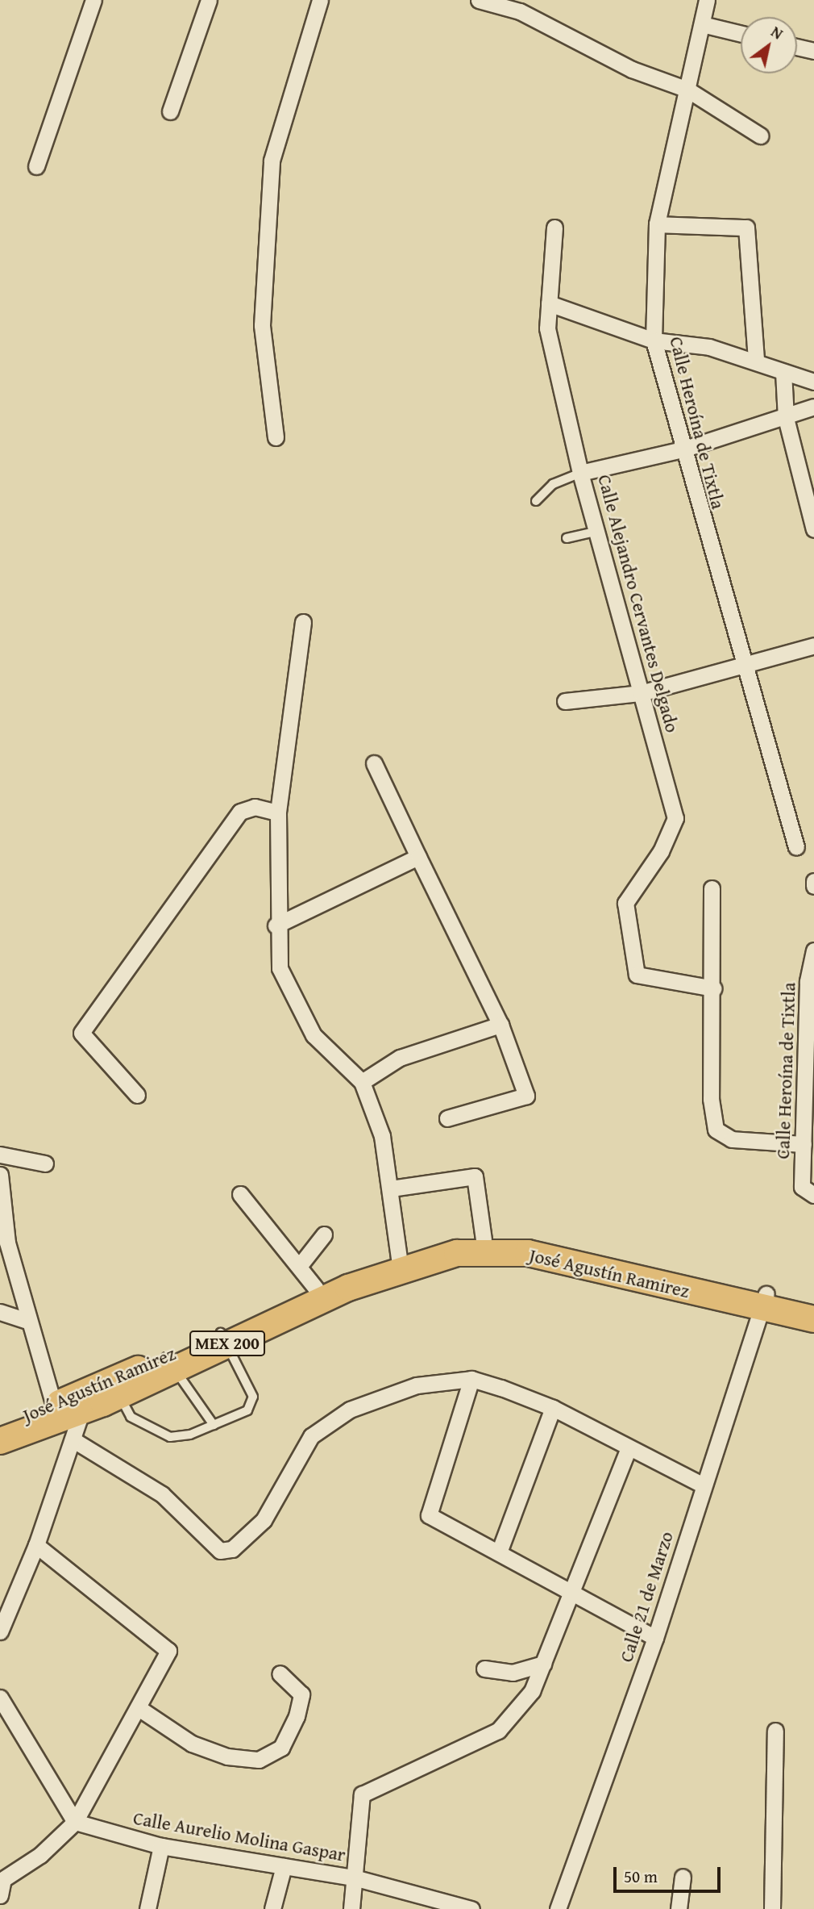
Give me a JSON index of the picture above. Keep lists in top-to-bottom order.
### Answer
{
  "streets": {
    "main road": ["José Agustín Ramirez", "MEX 200"],
    "street": [
      "Calle Heroína de Tixtla",
      "Calle Alejandro Cervantes Delgado",
      "Calle 21 de Marzo",
      "Calle Aurelio Molina Gaspar"
    ]
  },
  "crossings": [
    ["Calle Heroína de Tixtla", "Calle Alejandro Cervantes Delgado"],
    ["José Agustín Ramirez", "Calle 21 de Marzo"]
  ],
  "scale_bar": "50 m",
  "north": "top right"
}
